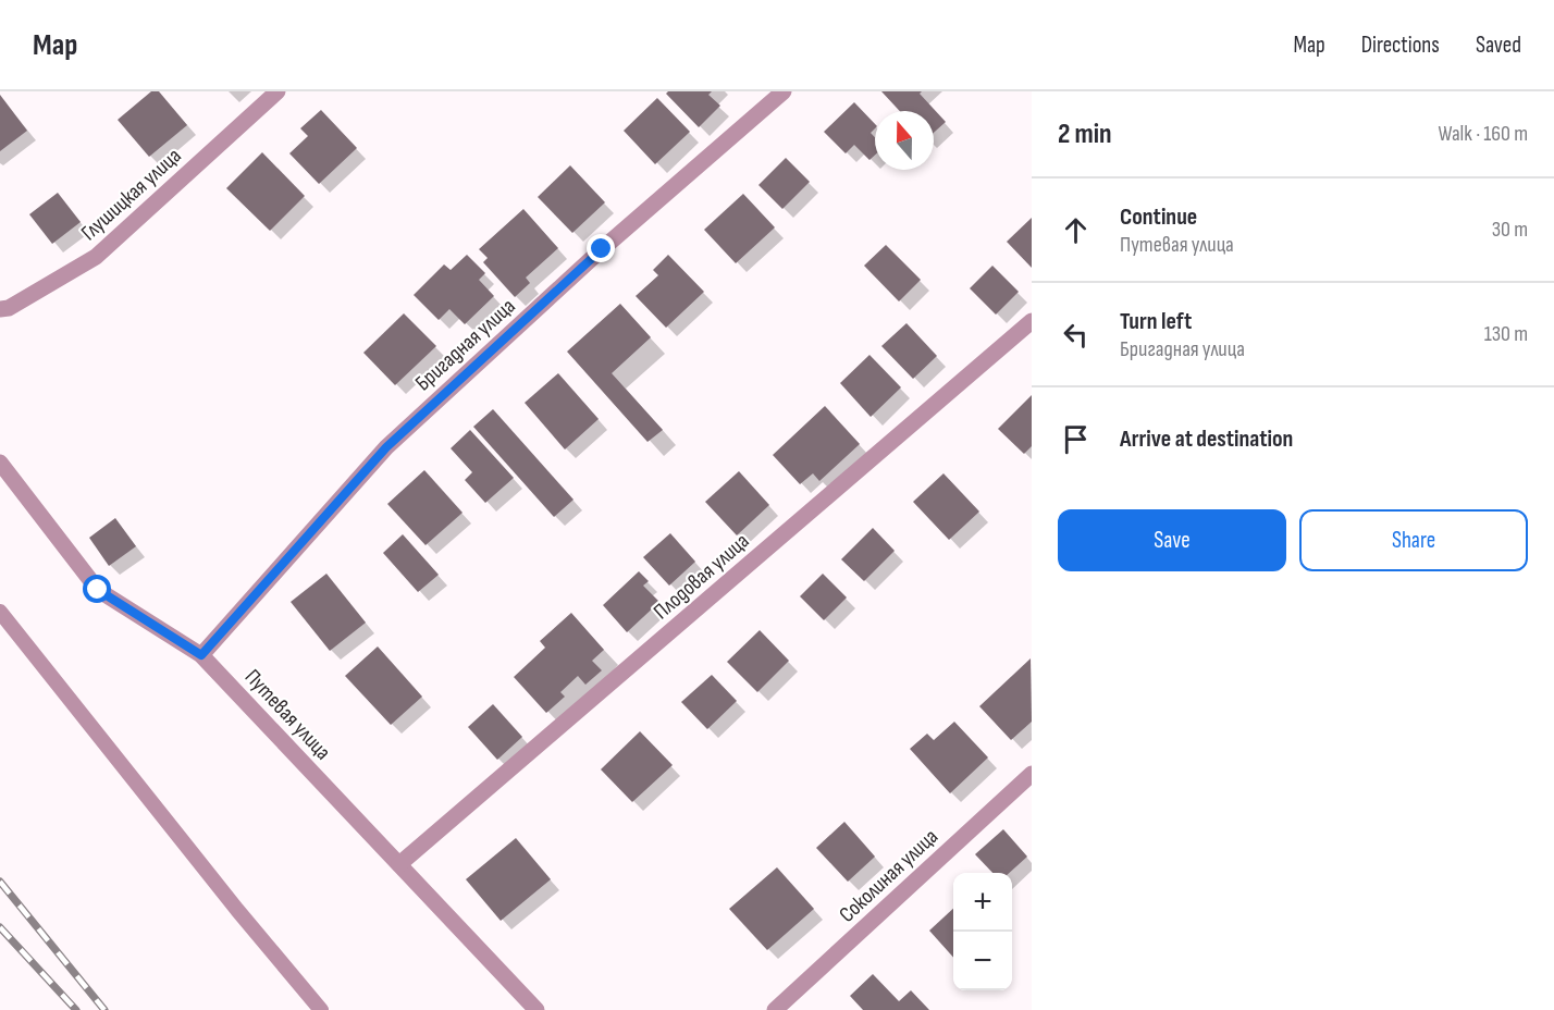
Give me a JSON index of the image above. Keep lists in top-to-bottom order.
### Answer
{
  "streets": {
    "street": [
      "Глушицкая улица",
      "Бригадная улица",
      "Плодовая улица",
      "Путевая улица",
      "Соколиная улица"
    ]
  },
  "crossings": [
    ["Бригадная улица", "Путевая улица"],
    ["Плодовая улица", "Путевая улица"]
  ],
  "north": "top",
  "page": {
    "header": "Map",
    "nav": ["Map", "Directions", "Saved"],
    "heading": ["2 min", "Walk · 160 m"],
    "list": [
      ["Continue", "Путевая улица", "30 m"],
      ["Turn left", "Бригадная улица", "130 m"],
      "Arrive at destination"
    ],
    "buttons": ["Save", "Share"],
    "map_buttons": ["+", "−"]
  }
}
